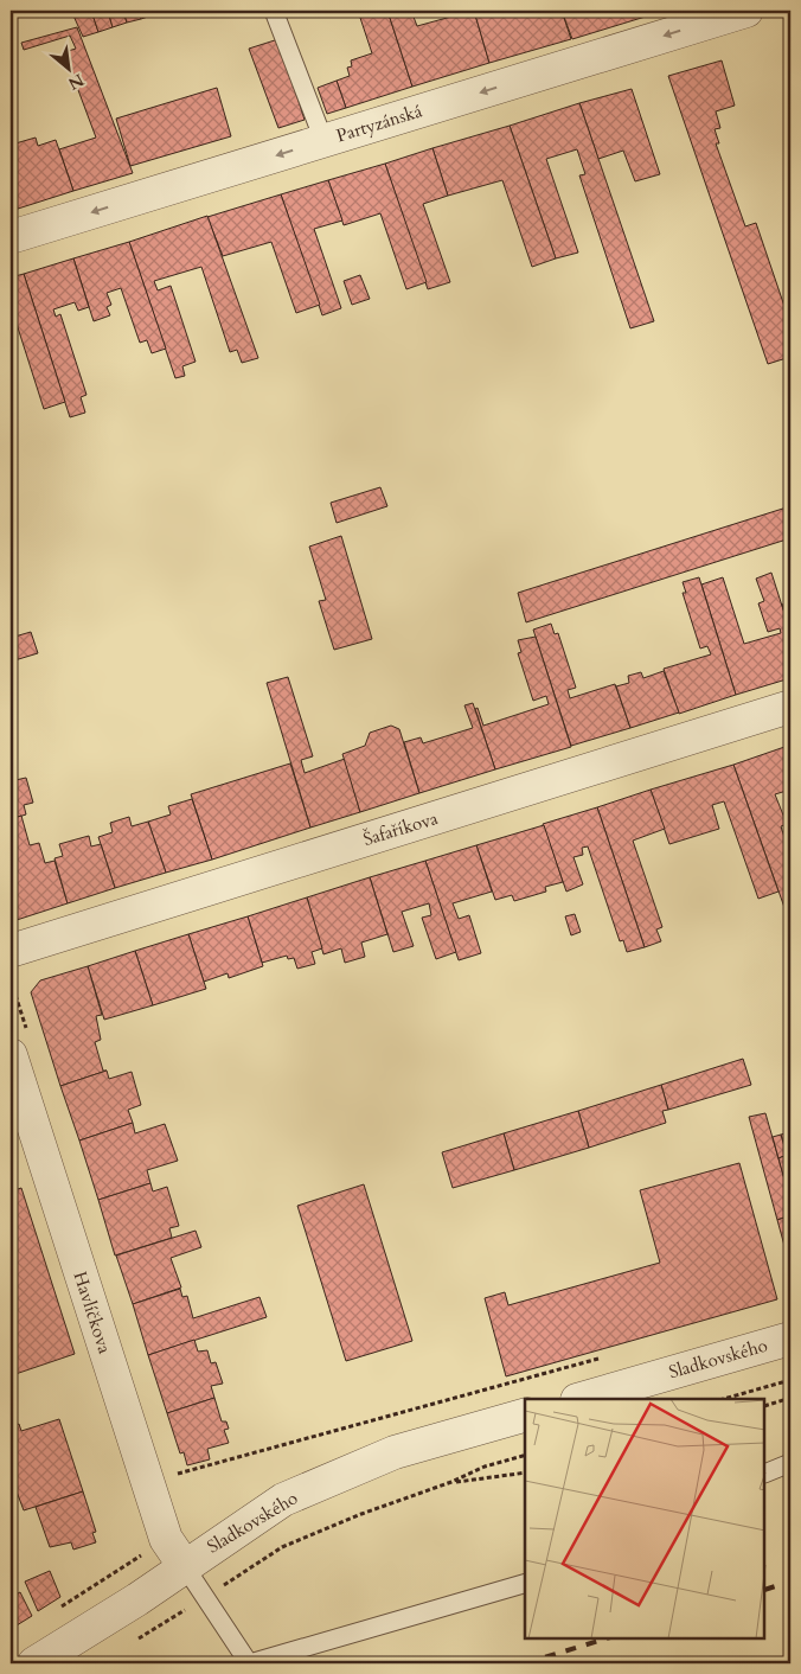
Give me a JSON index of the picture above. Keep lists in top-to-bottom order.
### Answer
{
  "streets": {
    "street": [
      "Partyzánská",
      "Šafaříkova",
      "Havlíčkova",
      "Sladkovského"
    ]
  },
  "crossings": [
    ["Havlíčkova", "Sladkovského"]
  ],
  "one_way": ["Partyzánská"],
  "north": "bottom right"
}
